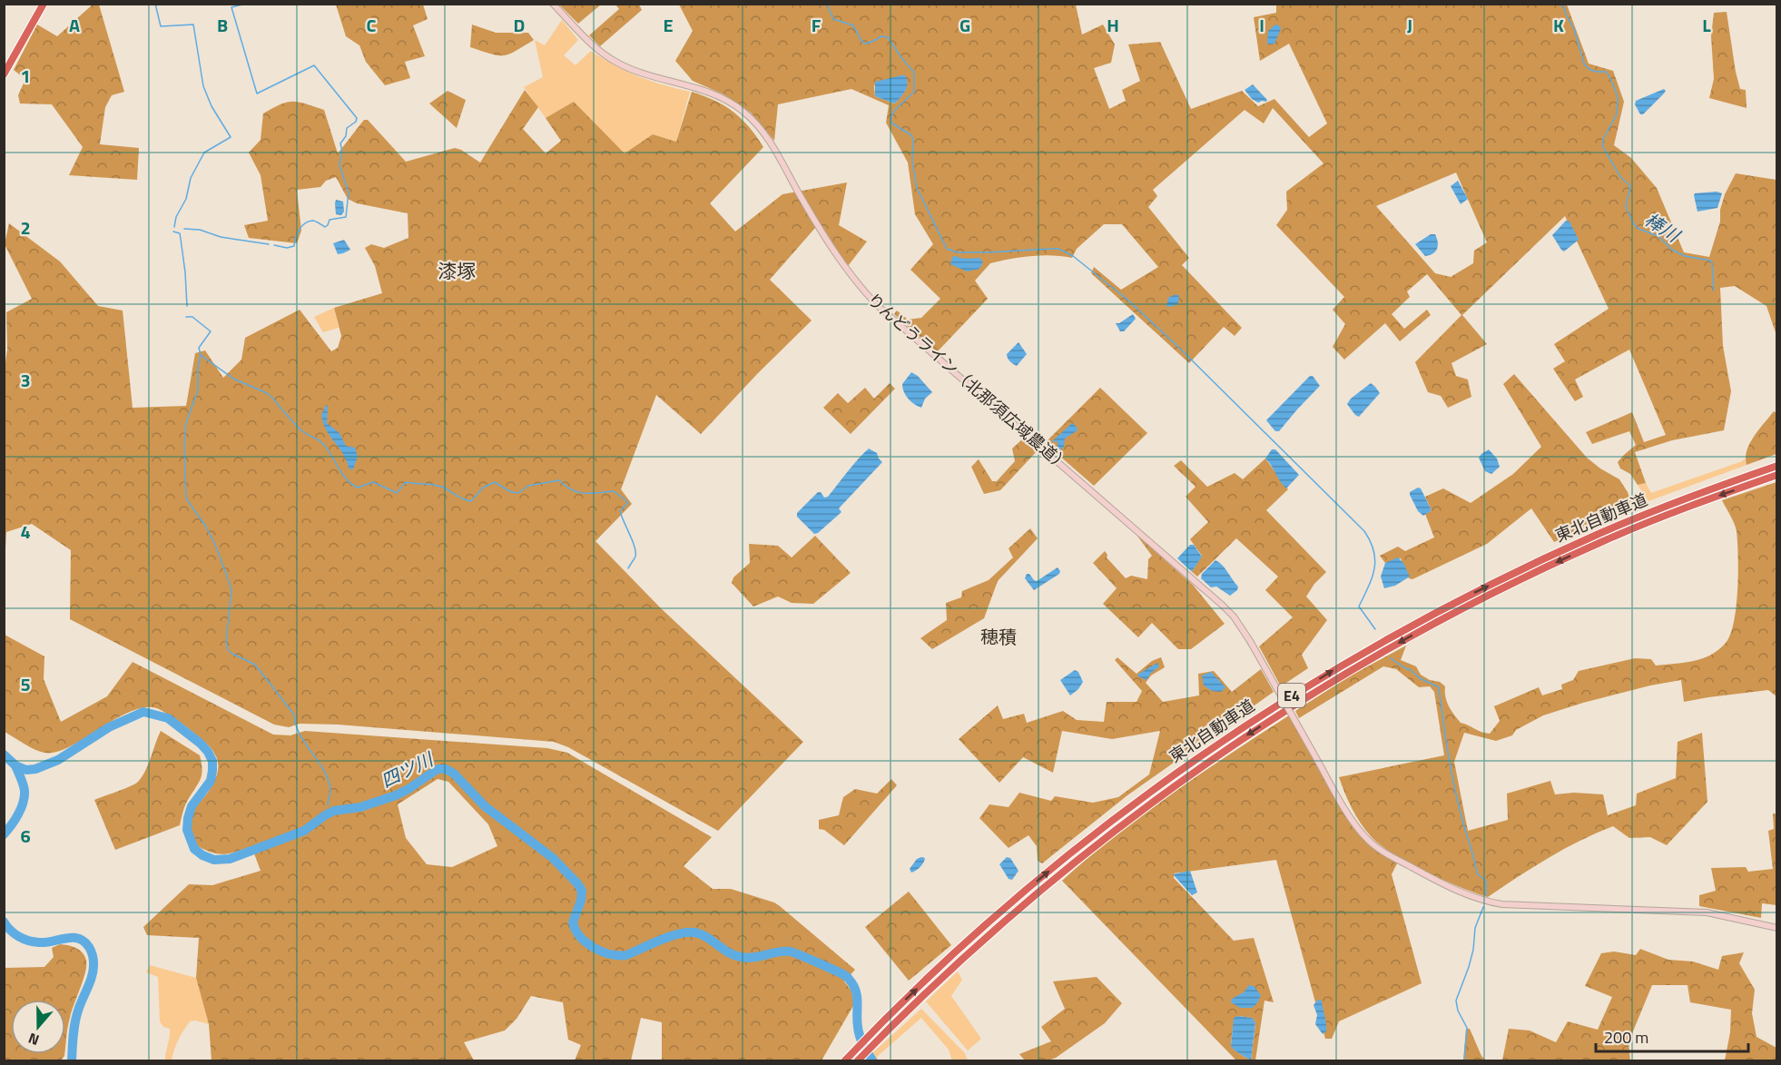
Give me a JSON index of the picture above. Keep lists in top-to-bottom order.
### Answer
{
  "streets": {
    "highway": ["東北自動車道", "E4"],
    "street": ["りんどうライン（北那須広域農道）"]
  },
  "districts": ["漆塚", "穂積"],
  "water": ["棒川", "四ツ川"],
  "scale_bar": "200 m",
  "north": "bottom",
  "grid": {
    "columns": [
      "A",
      "B",
      "C",
      "D",
      "E",
      "F",
      "G",
      "H",
      "I",
      "J",
      "K",
      "L"
    ],
    "rows": [
      "1",
      "2",
      "3",
      "4",
      "5",
      "6"
    ]
  }
}
